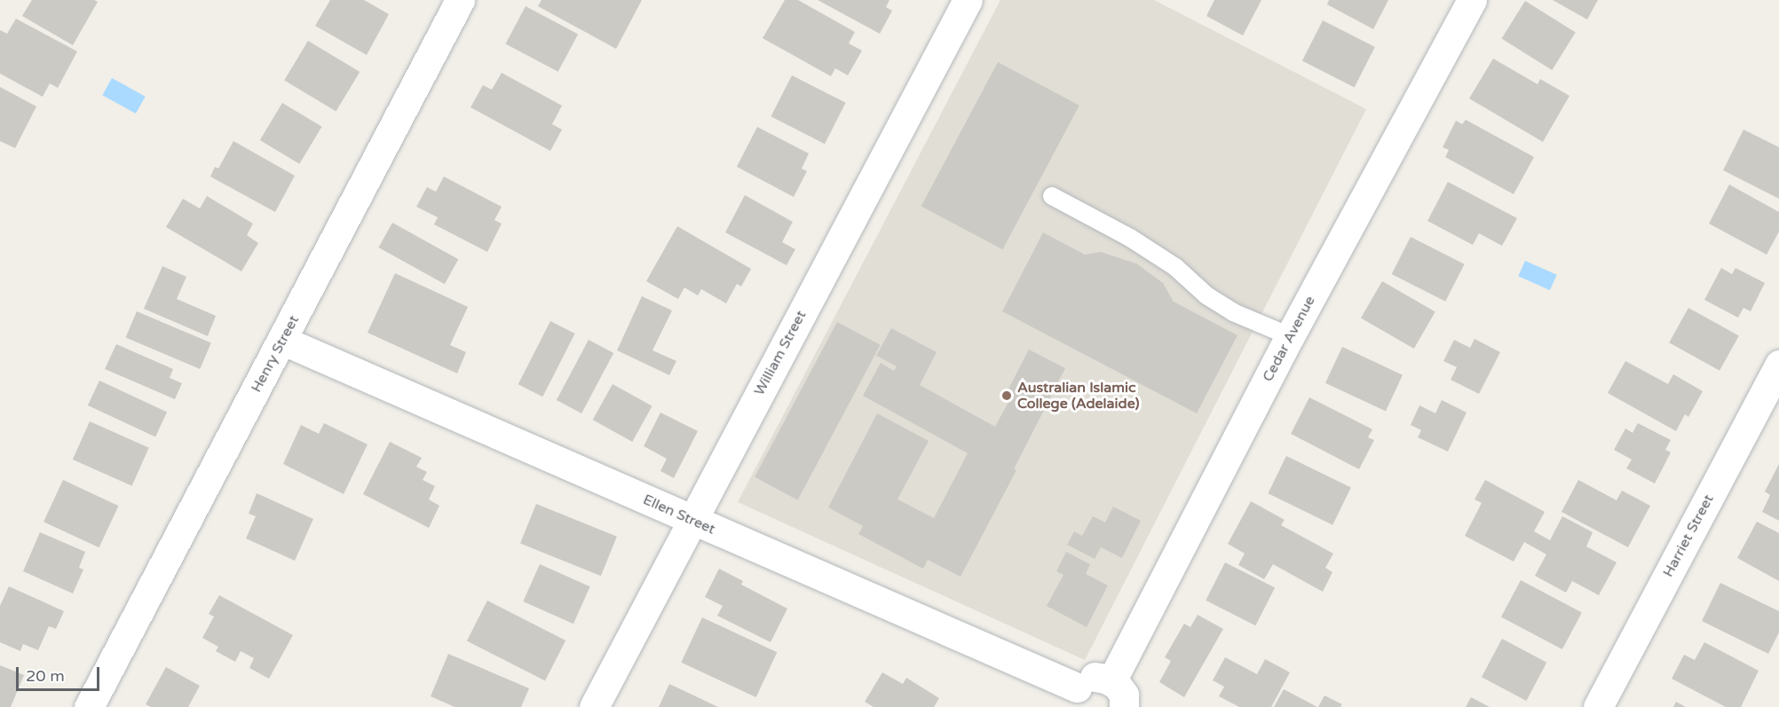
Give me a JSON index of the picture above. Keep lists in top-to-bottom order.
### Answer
{
  "streets": {
    "street": [
      "Cedar Avenue",
      "William Street",
      "Henry Street",
      "Ellen Street",
      "Harriet Street"
    ]
  },
  "crossings": [
    ["William Street", "Ellen Street"],
    ["Henry Street", "Ellen Street"]
  ],
  "places": ["Australian Islamic College (Adelaide)"],
  "scale_bar": "20 m"
}
